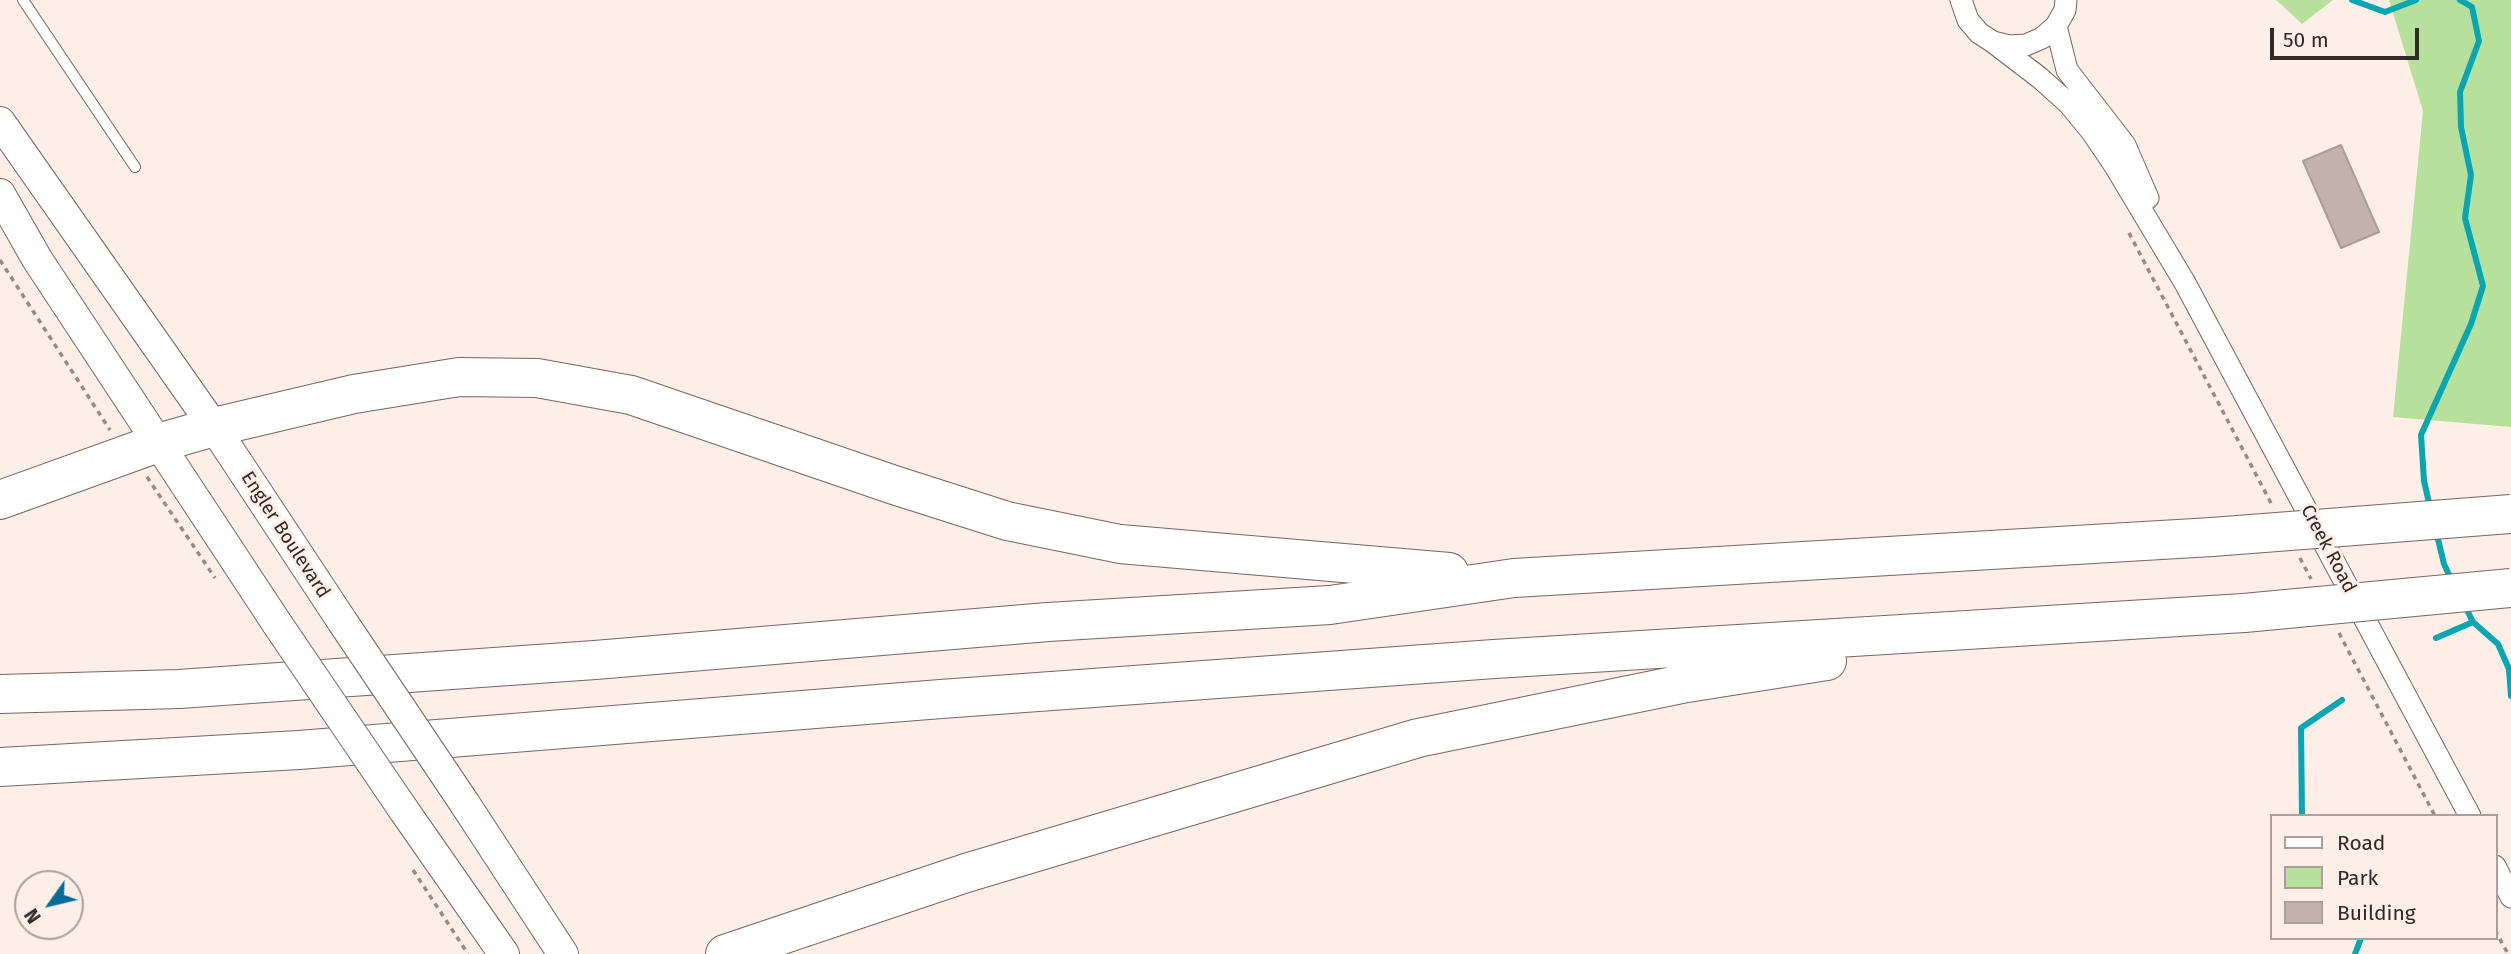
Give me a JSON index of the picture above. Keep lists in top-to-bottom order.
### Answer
{
  "streets": {
    "main road": ["Engler Boulevard"],
    "street": ["Creek Road"]
  },
  "legend": ["Road", "Park", "Building"],
  "scale_bar": "50 m",
  "north": "bottom left"
}
